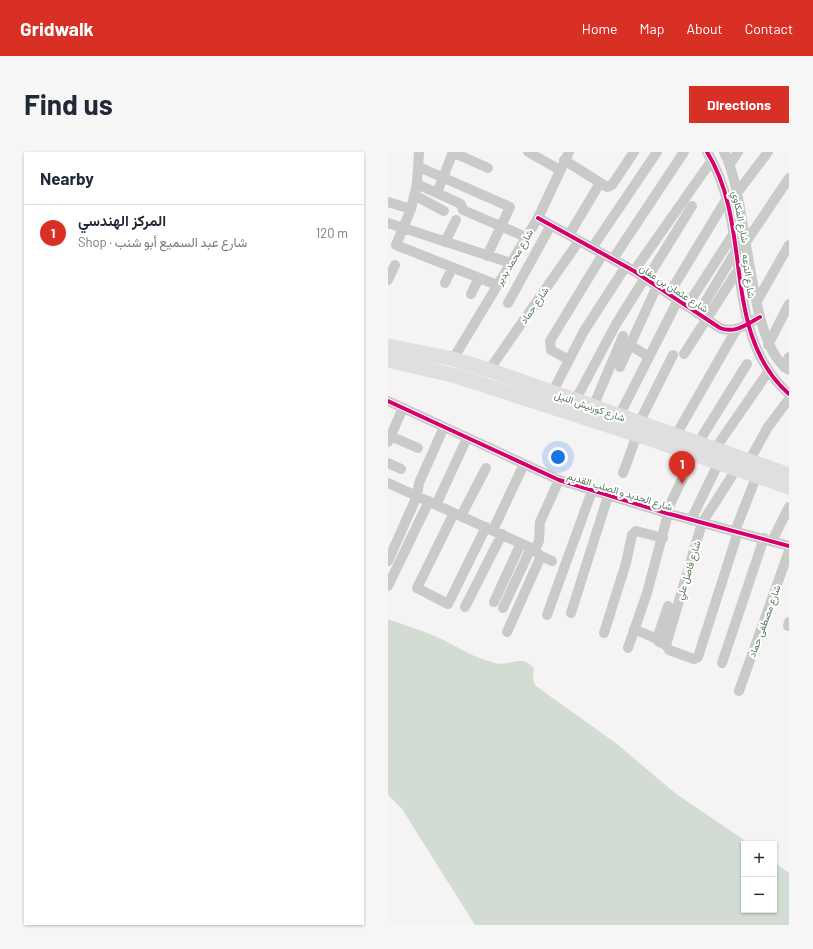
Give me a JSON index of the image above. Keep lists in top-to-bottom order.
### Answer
{
  "streets": {
    "highway": ["شارع كورنيش النيل"],
    "street": [
      "شارع المكاوي",
      "شارع محمد بدير",
      "شارع الترعه",
      "شارع عثمان بن عفان",
      "شارع حماد",
      "شارع الحديد و الصلب القديم",
      "شارع فاضل علي",
      "شارع مصطفى حماد"
    ]
  },
  "crossings": [
    ["شارع محمد بدير", "شارع عثمان بن عفان"],
    ["شارع محمد بدير", "شارع كورنيش النيل"],
    ["شارع عثمان بن عفان", "شارع حماد"],
    ["شارع حماد", "شارع كورنيش النيل"],
    ["شارع كورنيش النيل", "شارع فاضل علي"],
    ["شارع الحديد و الصلب القديم", "شارع فاضل علي"]
  ],
  "page": {
    "header": "Gridwalk",
    "nav": [
      "Home",
      "Map",
      "About",
      "Contact"
    ],
    "buttons": "Directions",
    "title": "Find us",
    "heading": "Nearby",
    "list": [
      {
        "mark": "1",
        "name": "المركز الهندسي",
        "note": "Shop · شارع عبد السميع أبو شنب",
        "value": "120 m"
      }
    ],
    "pins": "1",
    "map_buttons": ["+", "−"]
  }
}
